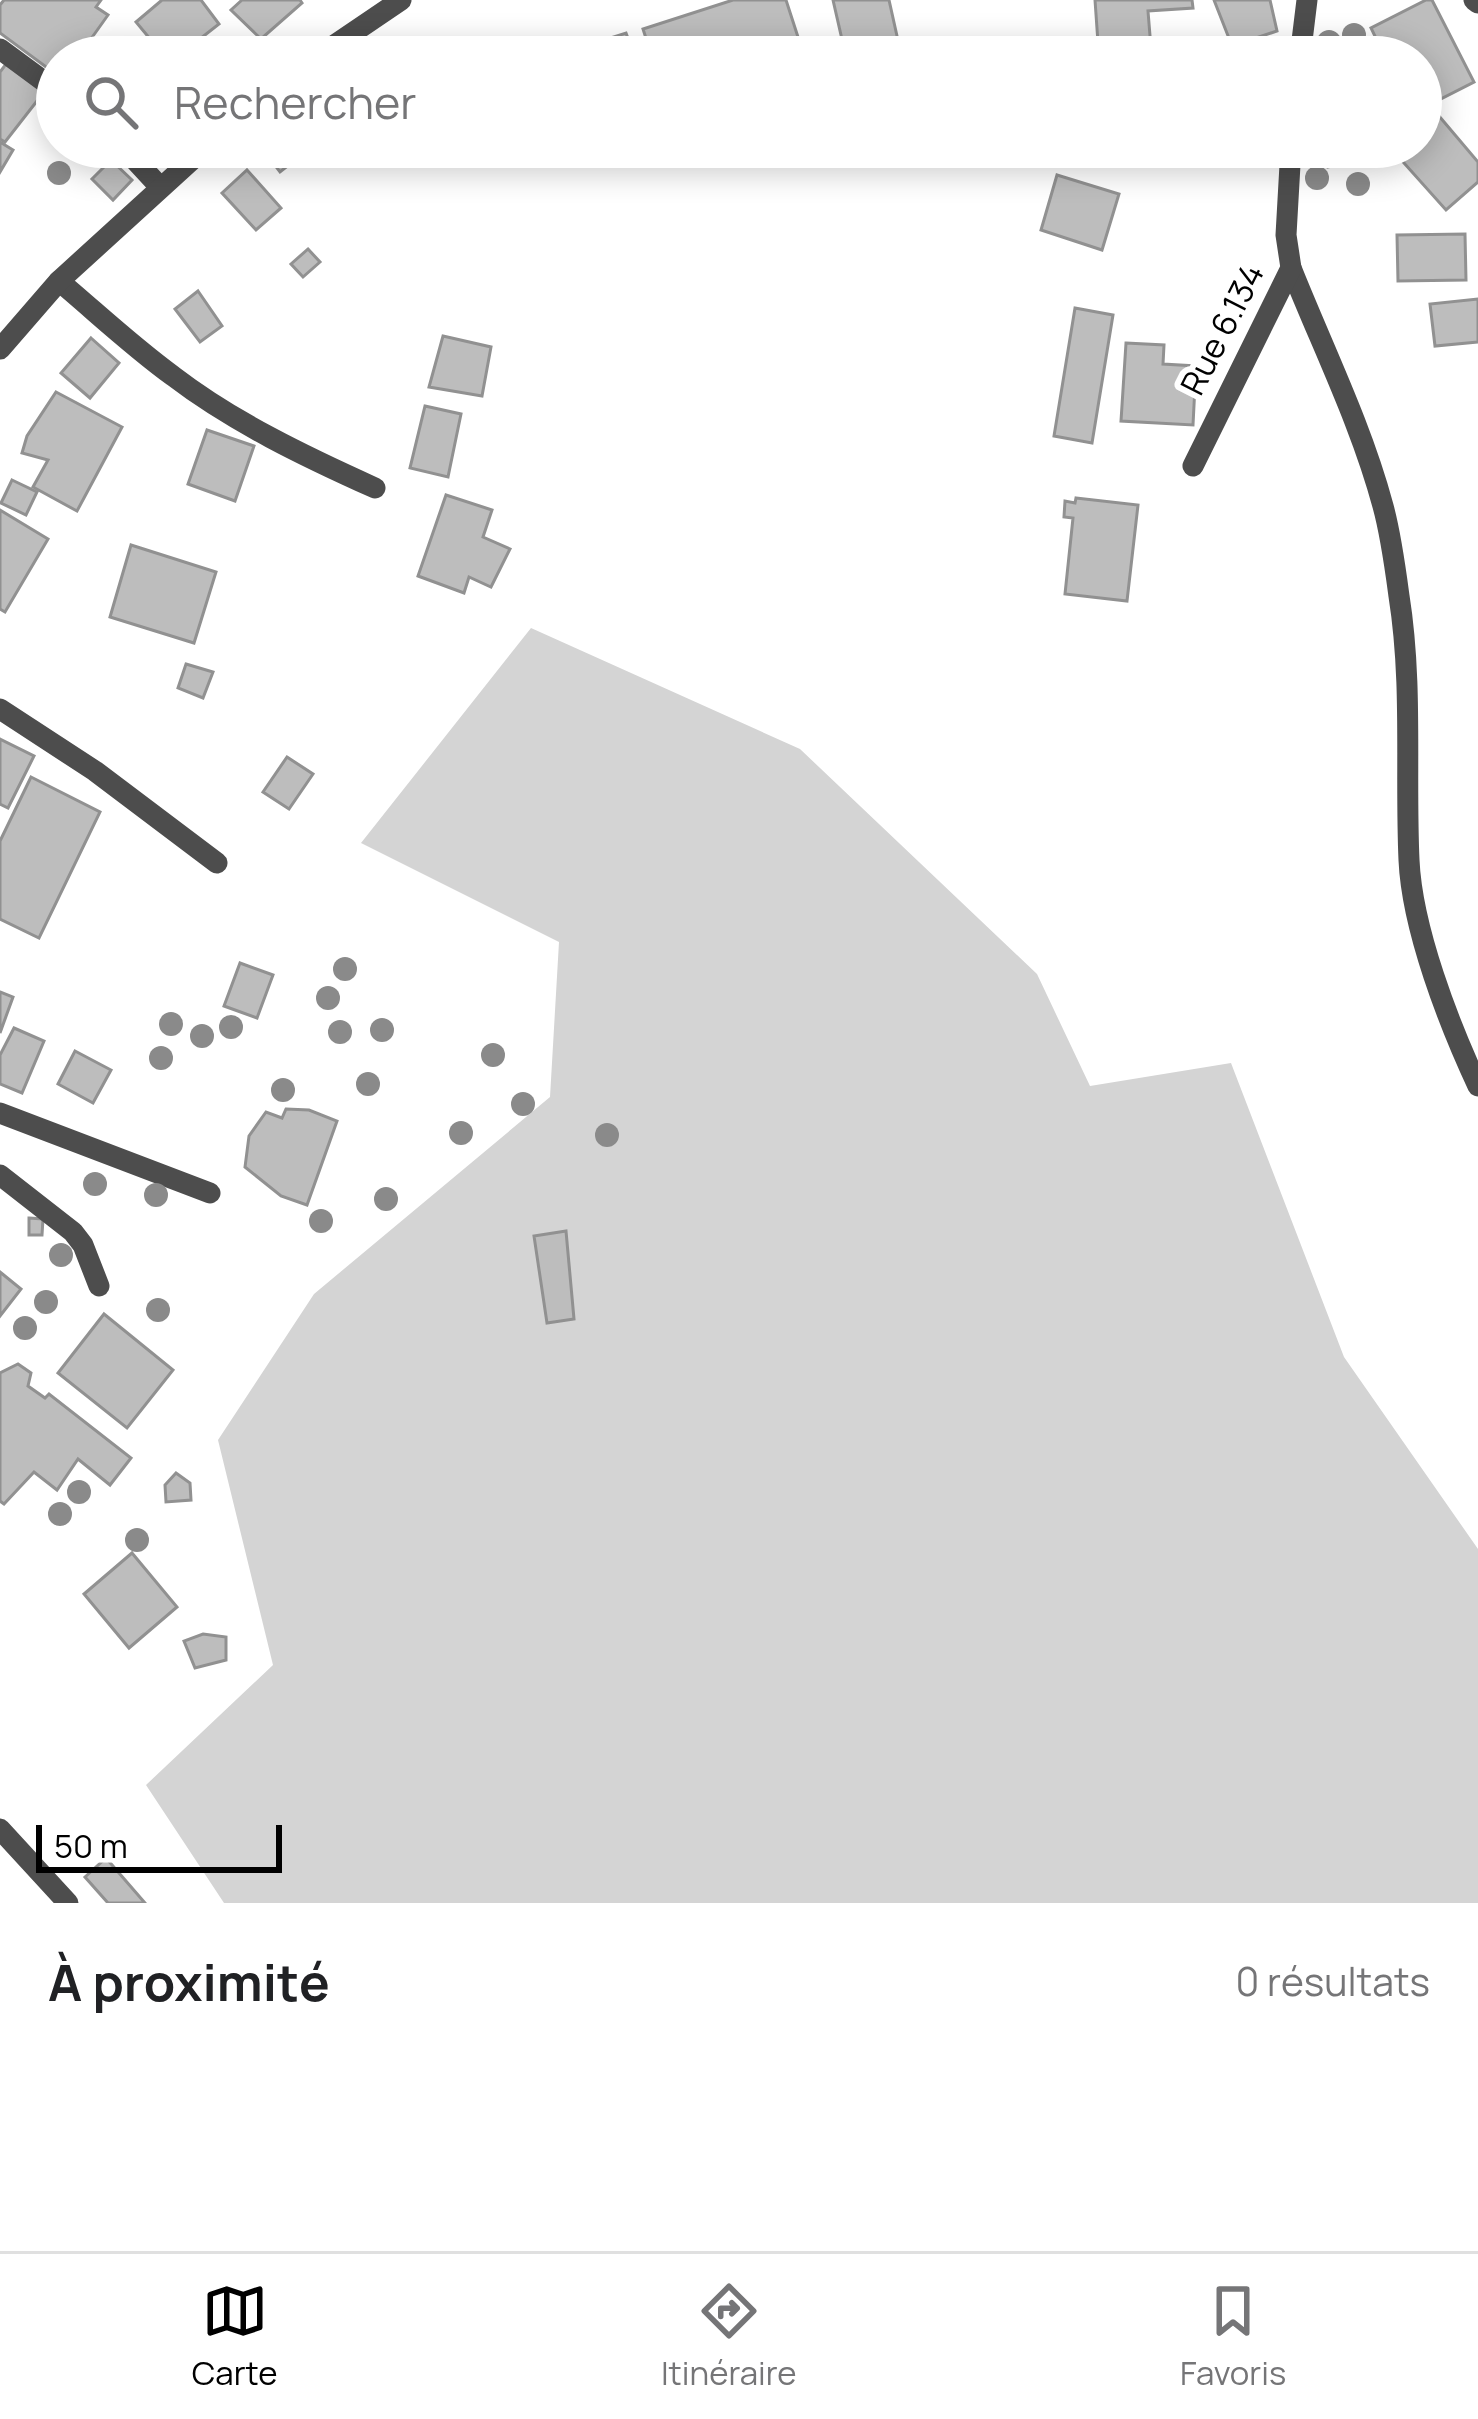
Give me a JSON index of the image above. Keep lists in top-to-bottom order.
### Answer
{
  "streets": {
    "street": ["Rue 6.134"]
  },
  "scale_bar": "50 m",
  "page": {
    "search": "Rechercher",
    "scale": "50 m",
    "heading": ["À proximité", "0 résultats"],
    "nav": ["Carte", "Itinéraire", "Favoris"]
  }
}
